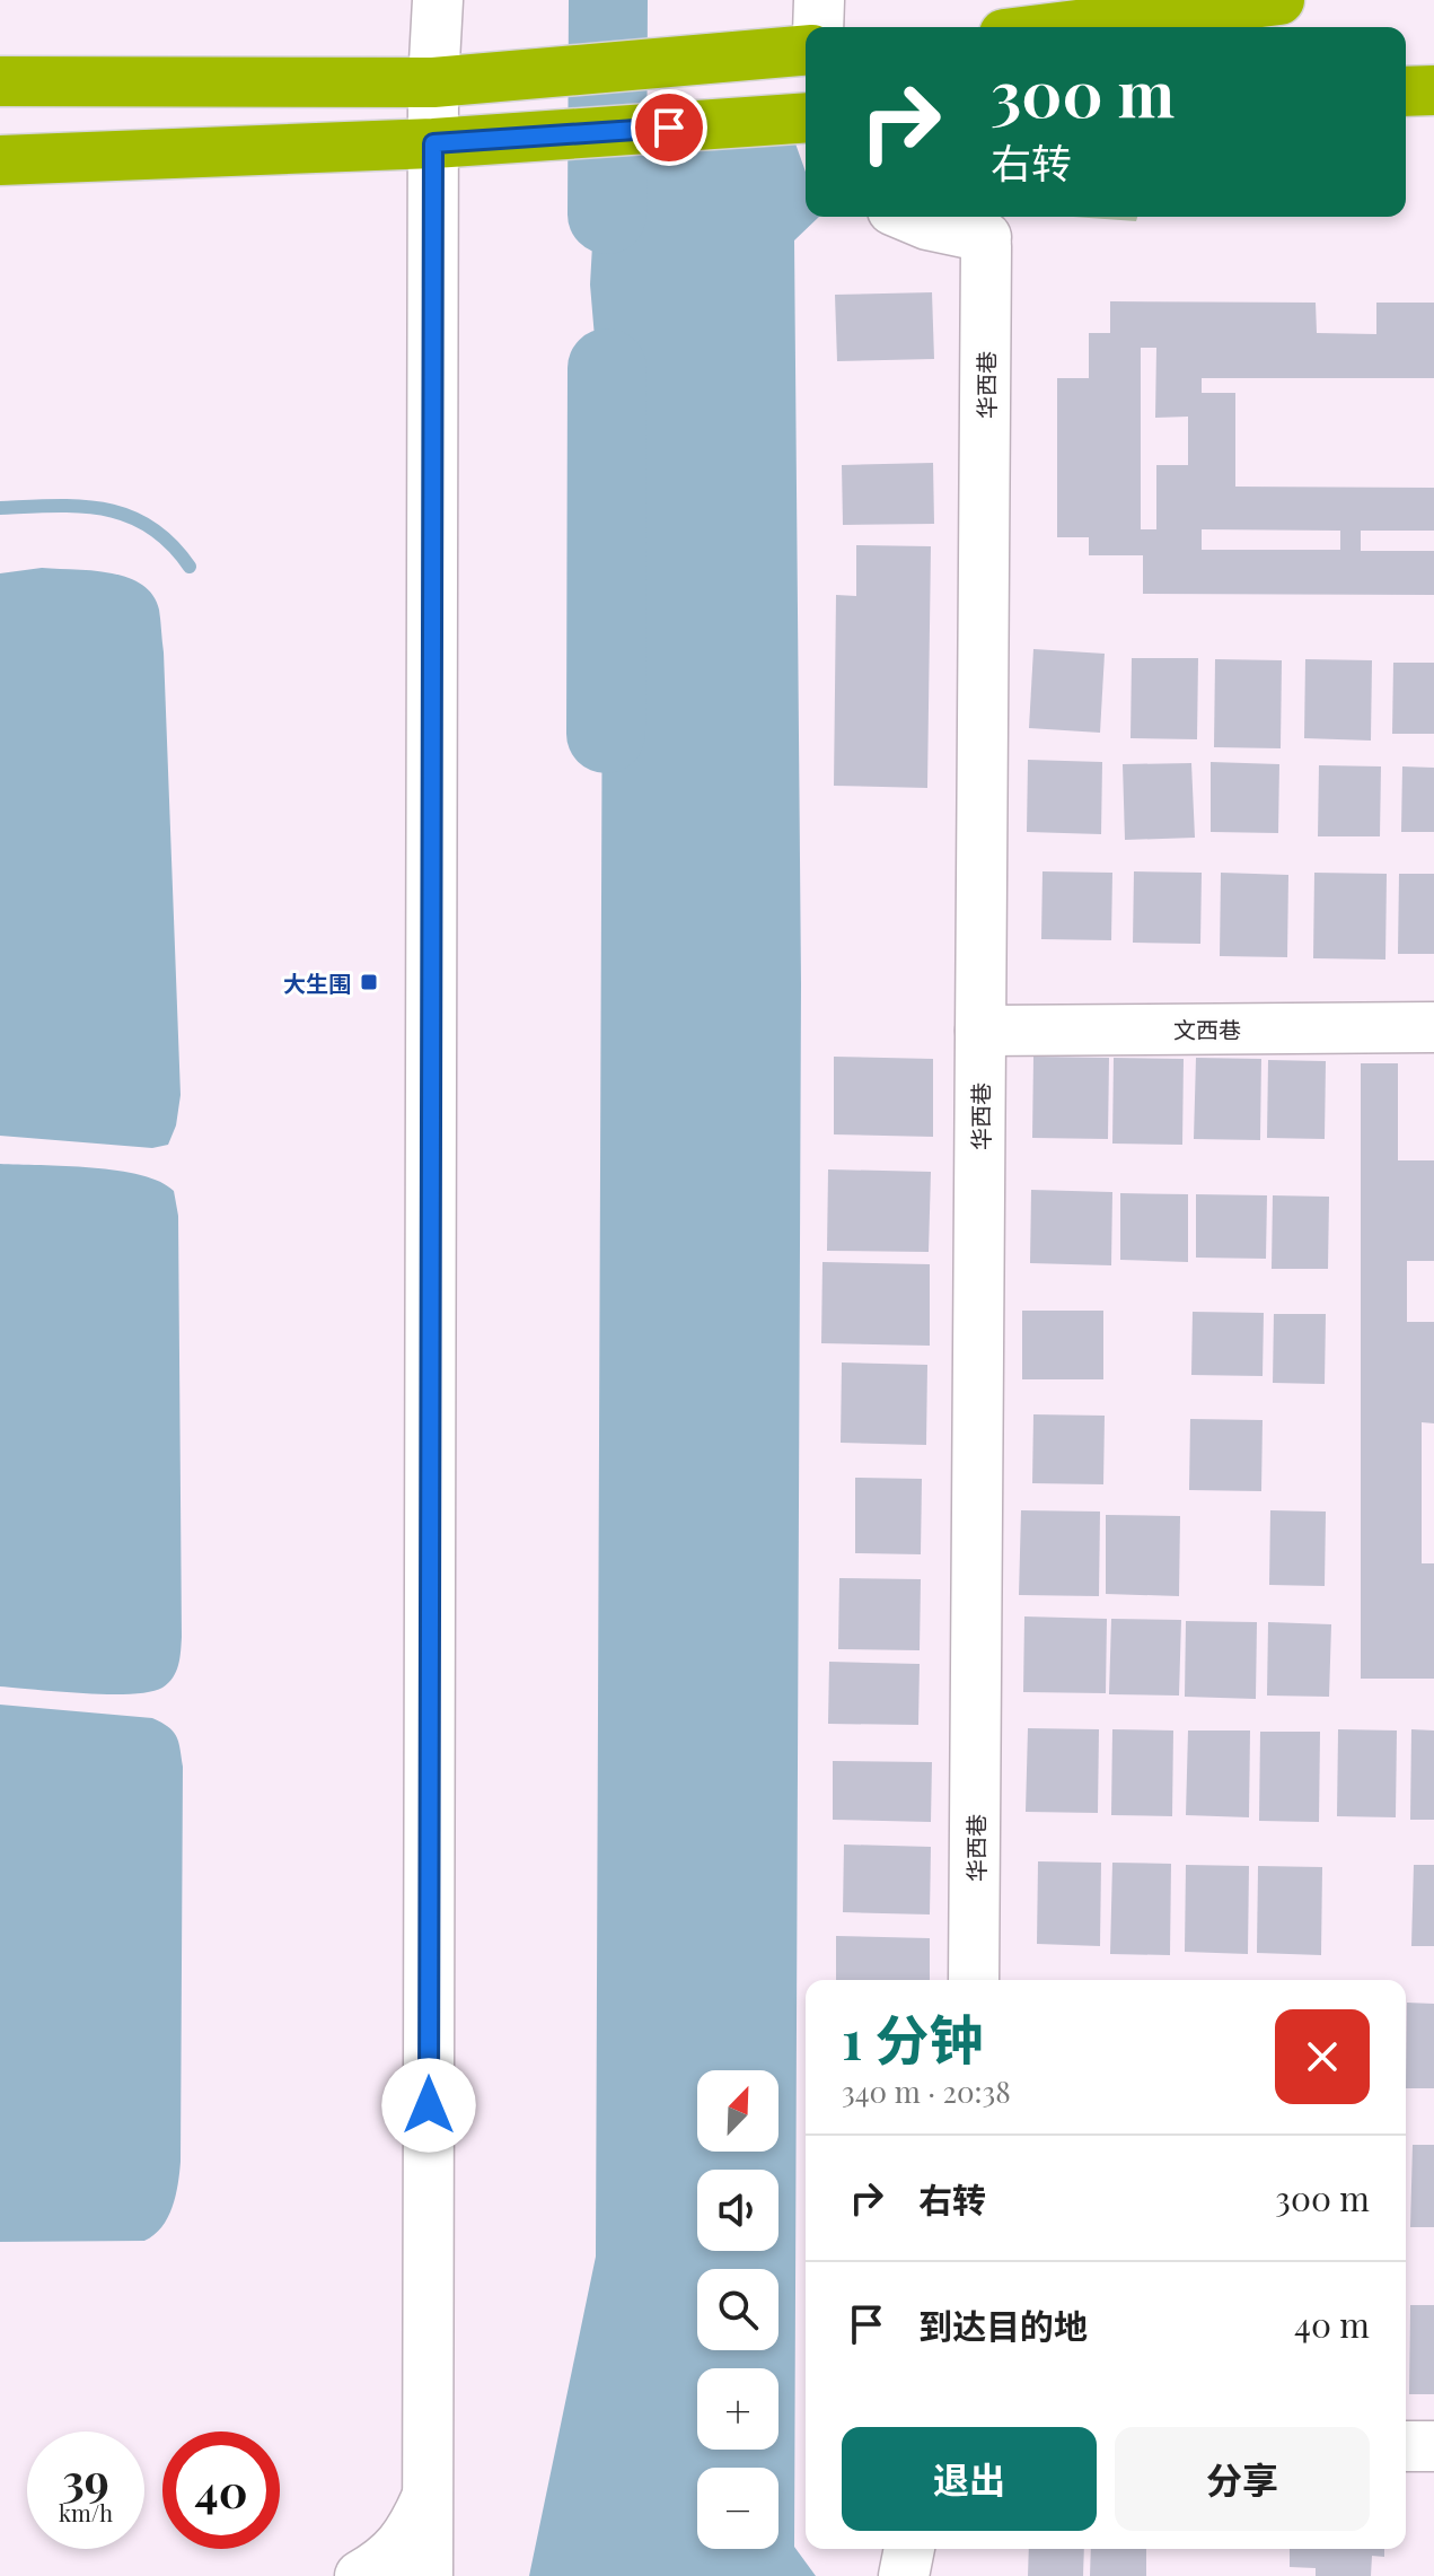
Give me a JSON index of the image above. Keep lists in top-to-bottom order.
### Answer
{
  "streets": {
    "street": ["华西巷", "文西巷"]
  },
  "crossings": [
    ["华西巷", "文西巷"]
  ],
  "places": {
    "transit": ["大生围"]
  },
  "north": "top right",
  "page": {
    "turn": ["300 m", "右转"],
    "heading": ["1 分钟", "340 m · 20:38"],
    "map_buttons": ["+", "−"],
    "list": [
      {
        "name": "右转",
        "value": "300 m"
      },
      {
        "name": "到达目的地",
        "value": "40 m"
      }
    ],
    "buttons": ["退出", "分享"],
    "speed": "39 km/h",
    "limit": "40"
  }
}
